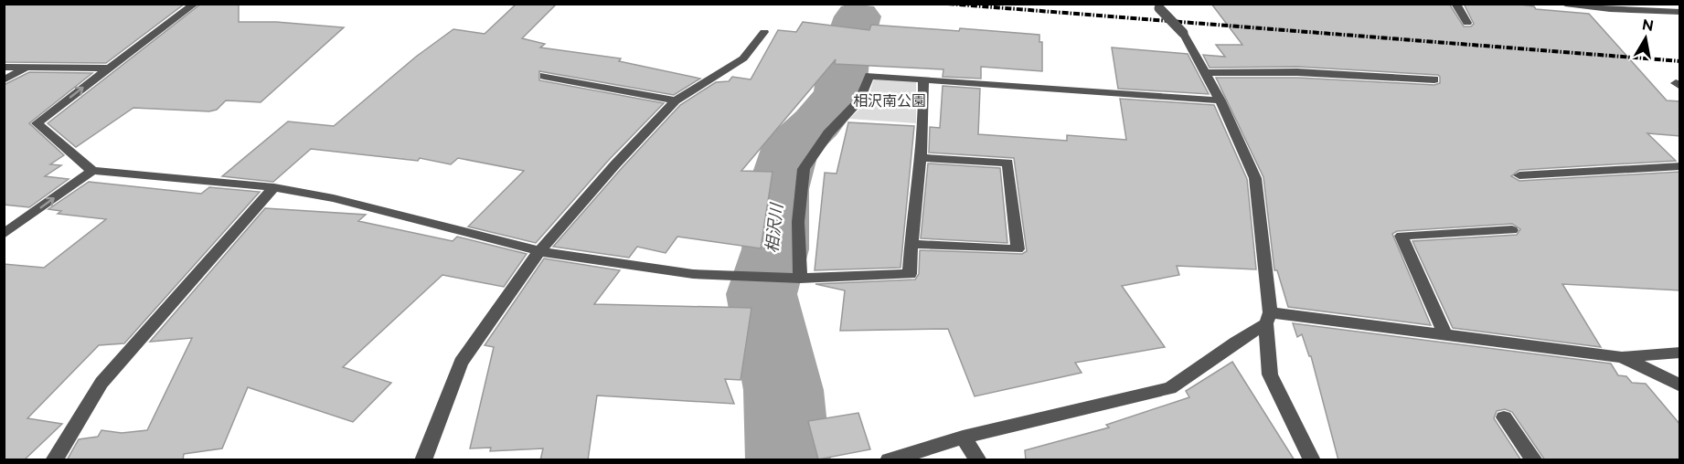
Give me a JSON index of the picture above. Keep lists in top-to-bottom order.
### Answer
{
  "water": ["相沢川"],
  "parks": ["相沢南公園"],
  "north": "top"
}
